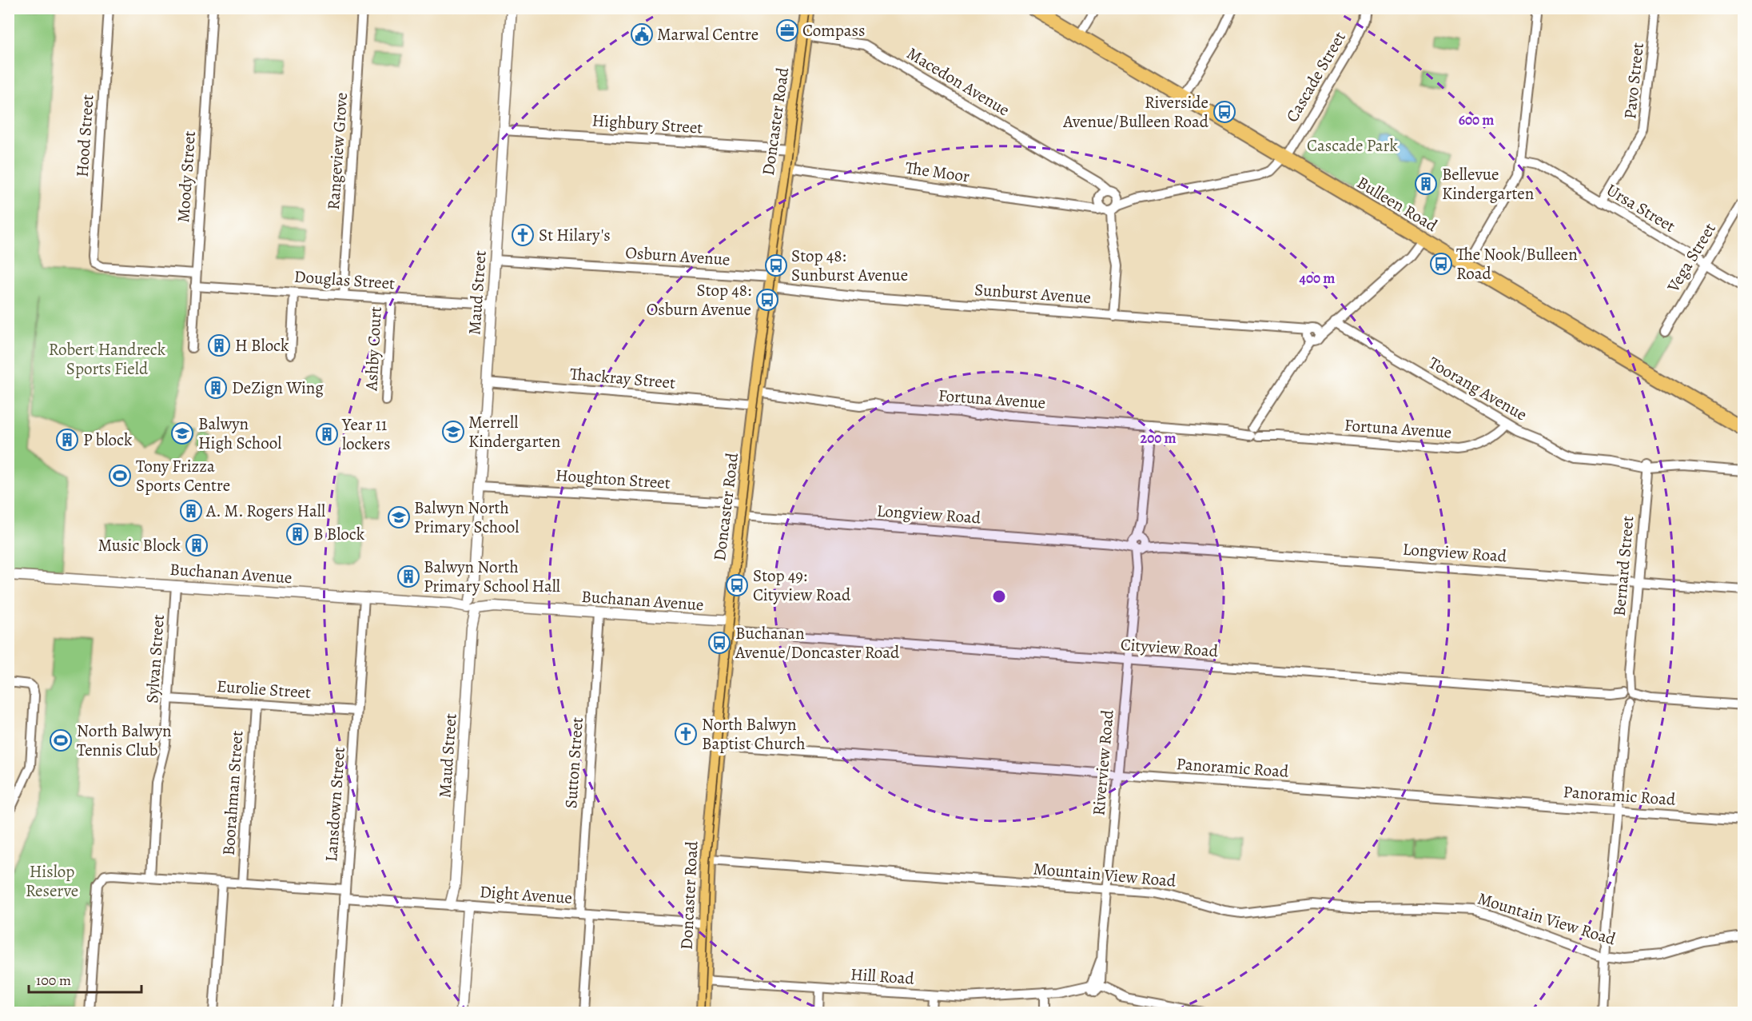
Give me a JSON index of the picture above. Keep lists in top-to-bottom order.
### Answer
{
  "streets": {
    "main road": ["Doncaster Road", "Bulleen Road"],
    "street": [
      "Cascade Street",
      "Pavo Street",
      "Macedon Avenue",
      "Highbury Street",
      "Hood Street",
      "Rangeview Grove",
      "The Moor",
      "Moody Street",
      "Ursa Street",
      "Osburn Avenue",
      "Vega Street",
      "Douglas Street",
      "Maud Street",
      "Sunburst Avenue",
      "Ashby Court",
      "Thackray Street",
      "Toorang Avenue",
      "Fortuna Avenue",
      "Houghton Street",
      "Longview Road",
      "Bernard Street",
      "Buchanan Avenue",
      "Cityview Road",
      "Sylvan Street",
      "Eurolie Street",
      "Sutton Street",
      "Riverview Road",
      "Panoramic Road",
      "Boorahman Street",
      "Lansdown Street",
      "Mountain View Road",
      "Dight Avenue",
      "Hill Road"
    ]
  },
  "crossings": [
    ["Cascade Street", "Macedon Avenue"],
    ["Cascade Street", "Bulleen Road"],
    ["Pavo Street", "Ursa Street"],
    ["Macedon Avenue", "Doncaster Road"],
    ["Macedon Avenue", "The Moor"],
    ["Macedon Avenue", "Bulleen Road"],
    ["Doncaster Road", "Highbury Street"],
    ["Doncaster Road", "The Moor"],
    ["Doncaster Road", "Osburn Avenue"],
    ["Doncaster Road", "Sunburst Avenue"],
    ["Doncaster Road", "Thackray Street"],
    ["Doncaster Road", "Fortuna Avenue"],
    ["Doncaster Road", "Houghton Street"],
    ["Doncaster Road", "Longview Road"],
    ["Doncaster Road", "Buchanan Avenue"],
    ["Doncaster Road", "Cityview Road"],
    ["Doncaster Road", "Panoramic Road"],
    ["Doncaster Road", "Mountain View Road"],
    ["Doncaster Road", "Dight Avenue"],
    ["Doncaster Road", "Hill Road"],
    ["Highbury Street", "Maud Street"],
    ["Hood Street", "Moody Street"],
    ["Rangeview Grove", "Douglas Street"],
    ["Moody Street", "Douglas Street"],
    ["Ursa Street", "Vega Street"],
    ["Osburn Avenue", "Maud Street"],
    ["Osburn Avenue", "Sunburst Avenue"],
    ["Douglas Street", "Maud Street"],
    ["Douglas Street", "Ashby Court"],
    ["Maud Street", "Thackray Street"],
    ["Maud Street", "Houghton Street"],
    ["Maud Street", "Buchanan Avenue"],
    ["Maud Street", "Dight Avenue"],
    ["Thackray Street", "Fortuna Avenue"],
    ["Toorang Avenue", "Fortuna Avenue"],
    ["Toorang Avenue", "Bernard Street"],
    ["Fortuna Avenue", "Riverview Road"],
    ["Houghton Street", "Longview Road"],
    ["Longview Road", "Bernard Street"],
    ["Longview Road", "Riverview Road"],
    ["Bernard Street", "Cityview Road"],
    ["Bernard Street", "Panoramic Road"],
    ["Bernard Street", "Mountain View Road"],
    ["Buchanan Avenue", "Cityview Road"],
    ["Buchanan Avenue", "Sylvan Street"],
    ["Buchanan Avenue", "Sutton Street"],
    ["Buchanan Avenue", "Lansdown Street"],
    ["Cityview Road", "Riverview Road"],
    ["Sylvan Street", "Eurolie Street"],
    ["Sylvan Street", "Dight Avenue"],
    ["Eurolie Street", "Boorahman Street"],
    ["Eurolie Street", "Lansdown Street"],
    ["Sutton Street", "Dight Avenue"],
    ["Riverview Road", "Panoramic Road"],
    ["Riverview Road", "Mountain View Road"],
    ["Riverview Road", "Hill Road"],
    ["Boorahman Street", "Dight Avenue"],
    ["Lansdown Street", "Dight Avenue"]
  ],
  "parks": ["Cascade Park", "Robert Handreck Sports Field", "Hislop Reserve"],
  "places": {
    "office": ["Compass"],
    "public building": ["Marwal Centre"],
    "bus stop": [
      "Riverside Avenue/Bulleen Road",
      "The Nook/Bulleen Road",
      "Stop 48: Sunburst Avenue",
      "Stop 48: Osburn Avenue",
      "Stop 49: Cityview Road",
      "Buchanan Avenue/Doncaster Road"
    ],
    "building": [
      "Bellevue Kindergarten",
      "H Block",
      "DeZign Wing",
      "Year 11 lockers",
      "P block",
      "A. M. Rogers Hall",
      "B Block",
      "Music Block",
      "Balwyn North Primary School Hall"
    ],
    "church": ["St Hilary's", "North Balwyn Baptist Church"],
    "school or university": ["Merrell Kindergarten", "Balwyn High School", "Balwyn North Primary School"],
    "sports": ["Tony Frizza Sports Centre", "North Balwyn Tennis Club"]
  },
  "scale_bar": "100 m",
  "rings": ["600 m", "400 m", "200 m"]
}
